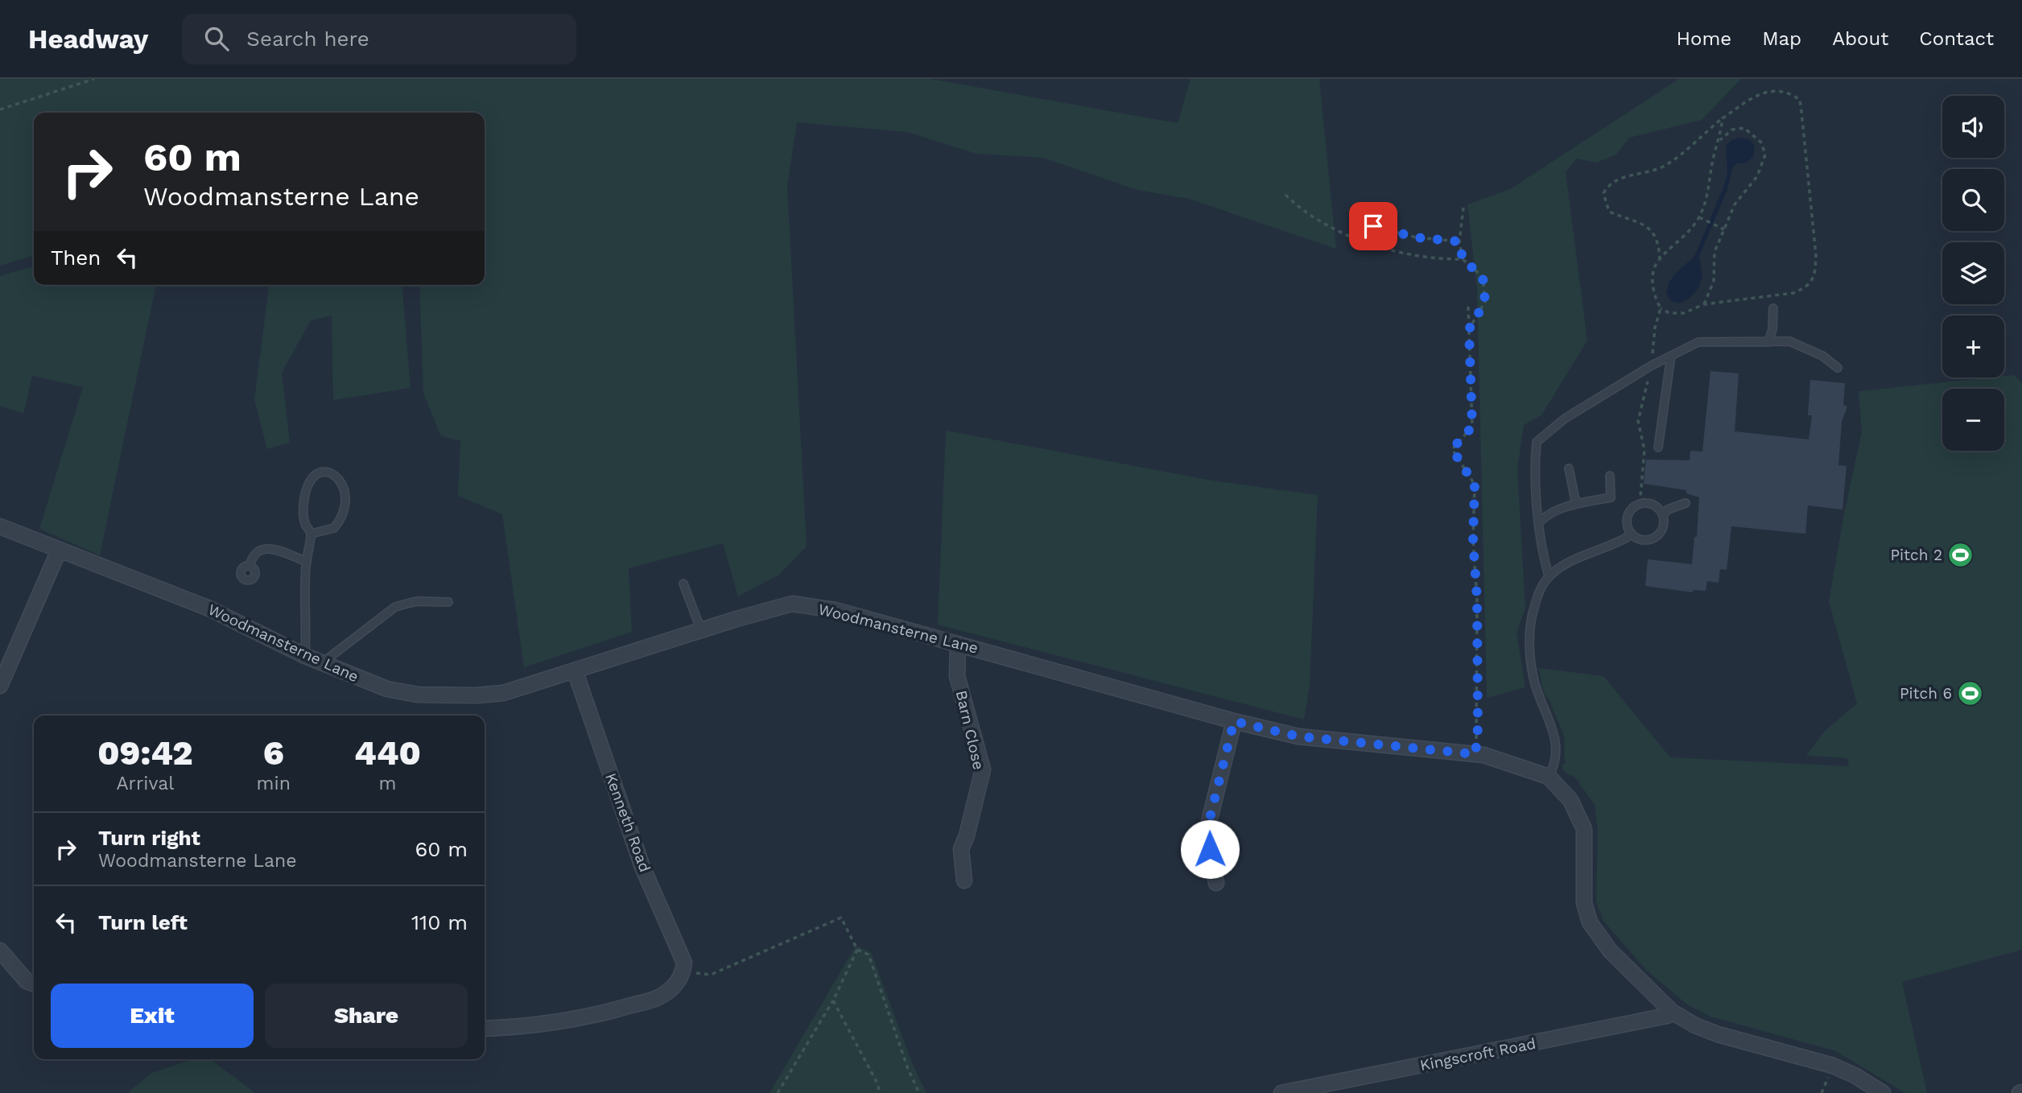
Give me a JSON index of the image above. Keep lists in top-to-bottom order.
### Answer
{
  "streets": {
    "street": [
      "Woodmansterne Lane",
      "Barn Close",
      "Kenneth Road",
      "Kingscroft Road"
    ]
  },
  "crossings": [
    ["Woodmansterne Lane", "Barn Close"],
    ["Woodmansterne Lane", "Kenneth Road"],
    ["Woodmansterne Lane", "Kingscroft Road"]
  ],
  "places": {
    "sports": ["Pitch 2", "Pitch 6"]
  },
  "page": {
    "header": "Headway",
    "search": "Search here",
    "nav": [
      "Home",
      "Map",
      "About",
      "Contact"
    ],
    "map_buttons": ["+", "−"],
    "turn": ["60 m", "Woodmansterne Lane"],
    "then": "Then",
    "eta": [
      "09:42",
      "Arrival",
      "6",
      "min",
      "440",
      "m"
    ],
    "list": [
      {
        "name": "Turn right",
        "note": "Woodmansterne Lane",
        "value": "60 m"
      },
      {
        "name": "Turn left",
        "value": "110 m"
      }
    ],
    "buttons": ["Exit", "Share"]
  }
}
